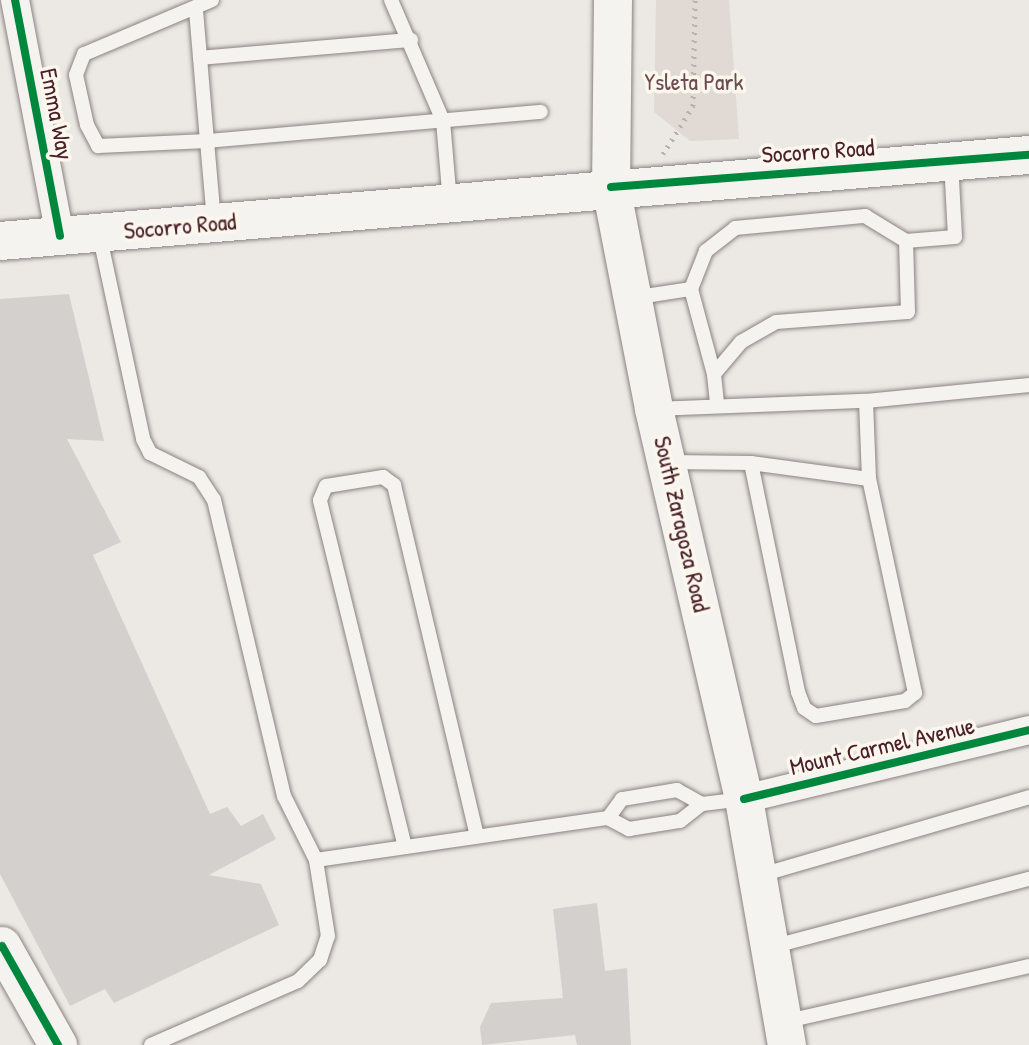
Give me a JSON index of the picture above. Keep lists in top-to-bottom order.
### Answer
{
  "streets": {
    "main road": ["Socorro Road", "South Zaragoza Road"],
    "street": ["Emma Way", "Mount Carmel Avenue"]
  },
  "crossings": [
    ["Emma Way", "Socorro Road"],
    ["Socorro Road", "South Zaragoza Road"],
    ["South Zaragoza Road", "Mount Carmel Avenue"]
  ],
  "parks": ["Ysleta Park"]
}
